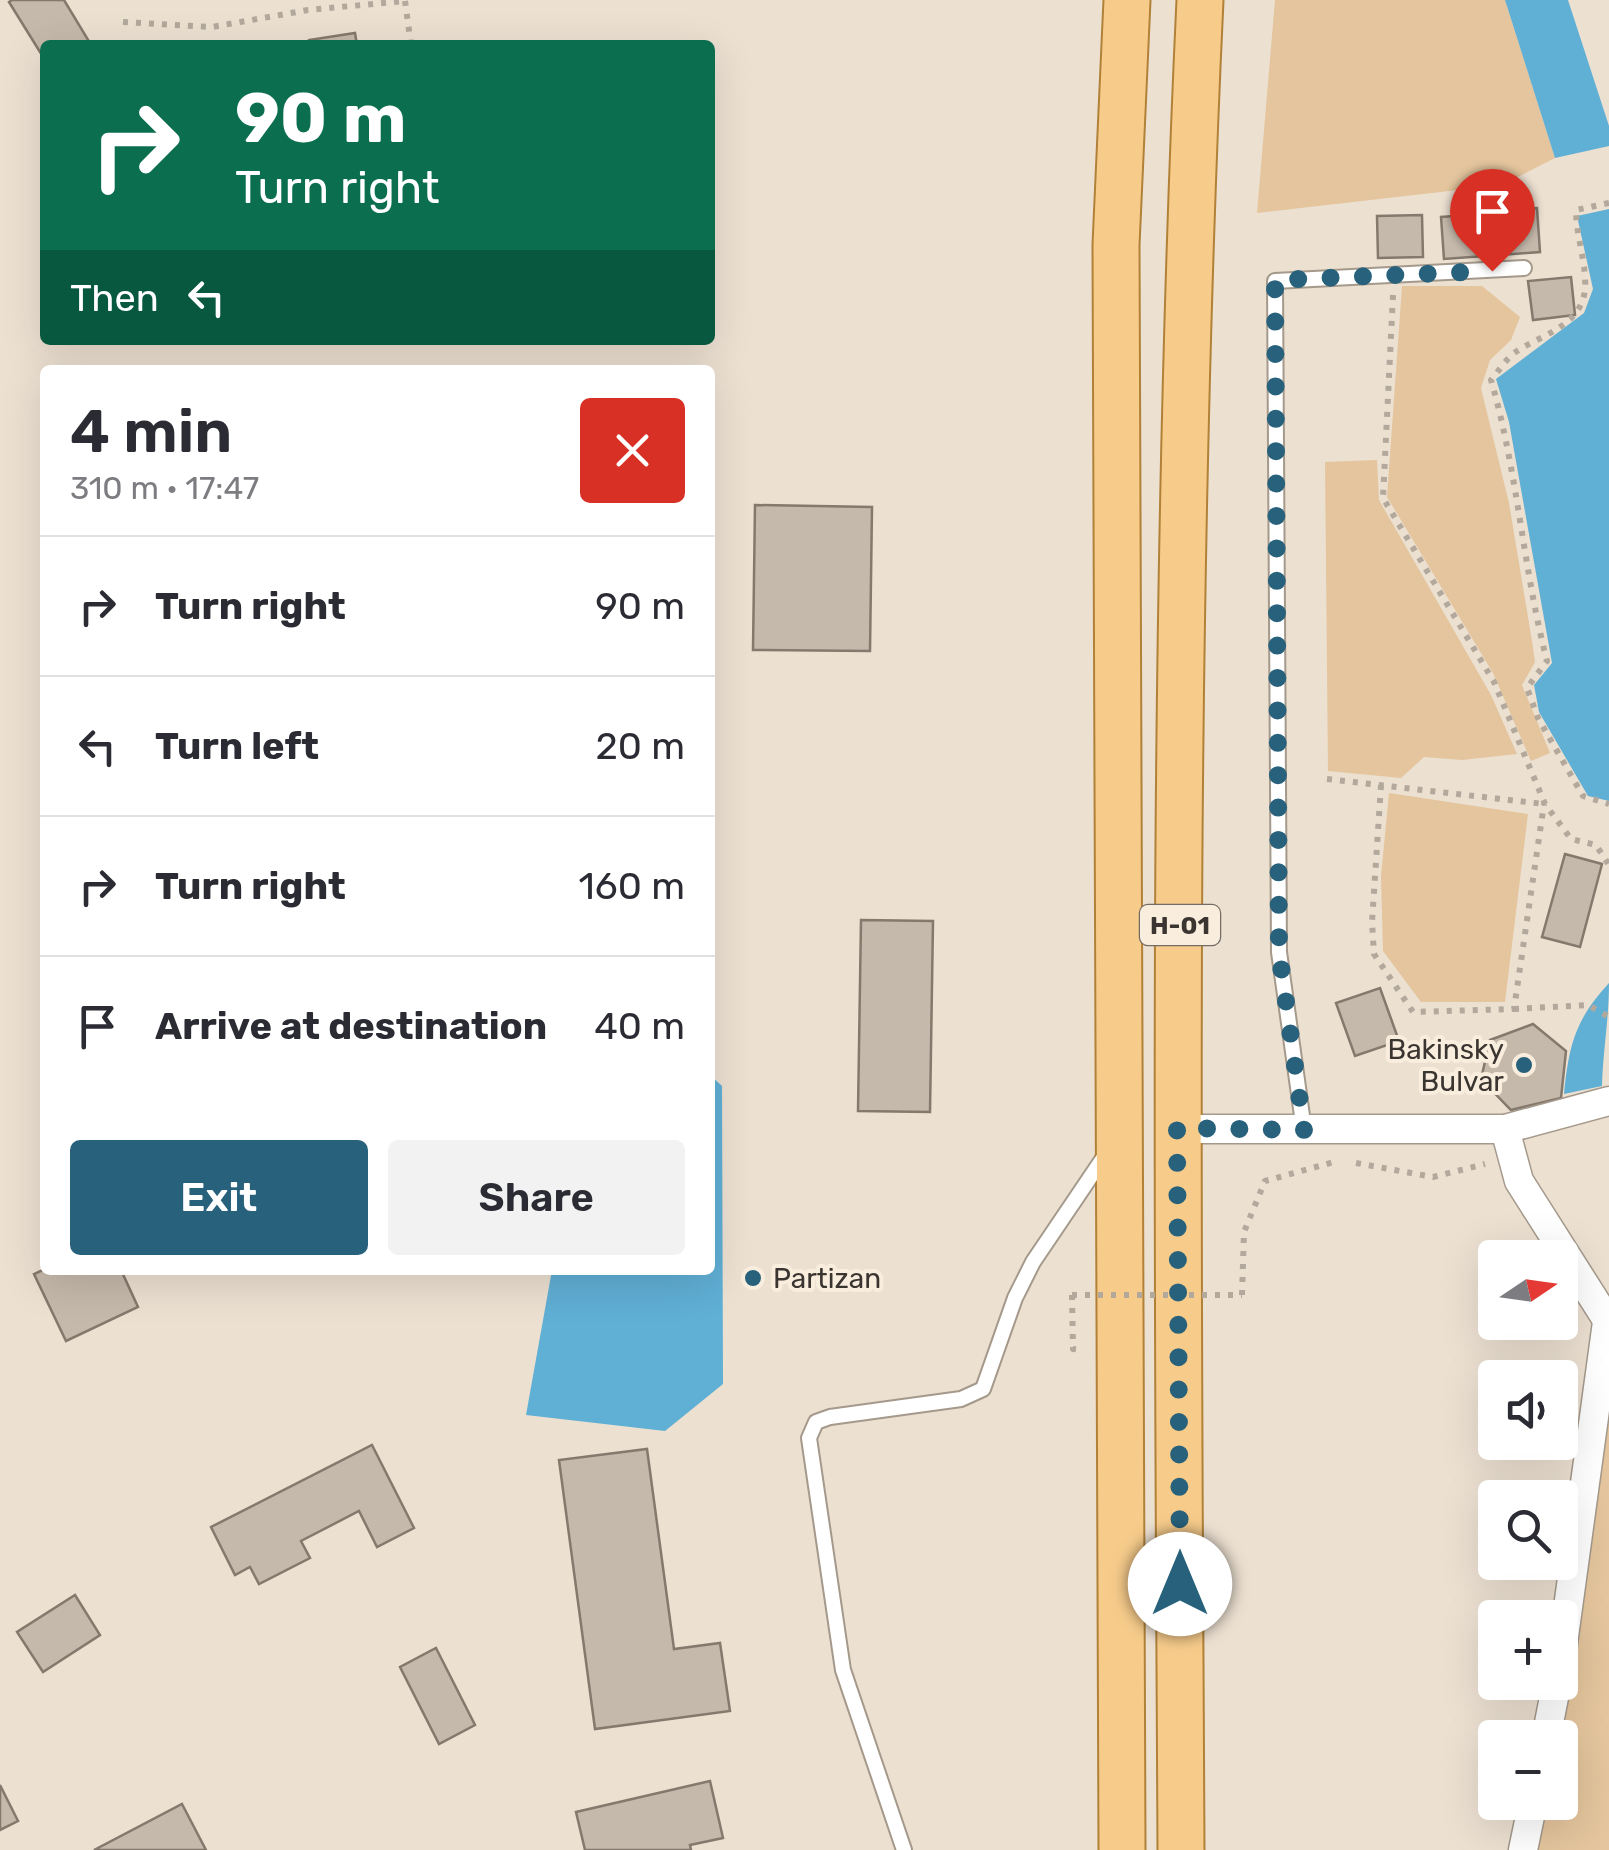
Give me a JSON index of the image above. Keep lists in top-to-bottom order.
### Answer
{
  "streets": {
    "main road": ["Н-01"]
  },
  "places": ["Bakinsky Bulvar", "Partizan"],
  "north": "right",
  "page": {
    "turn": ["90 m", "Turn right"],
    "then": "Then",
    "heading": ["4 min", "310 m · 17:47"],
    "list": [
      {
        "name": "Turn right",
        "value": "90 m"
      },
      {
        "name": "Turn left",
        "value": "20 m"
      },
      {
        "name": "Turn right",
        "value": "160 m"
      },
      {
        "name": "Arrive at destination",
        "value": "40 m"
      }
    ],
    "buttons": ["Exit", "Share"],
    "map_buttons": ["+", "−"]
  }
}
